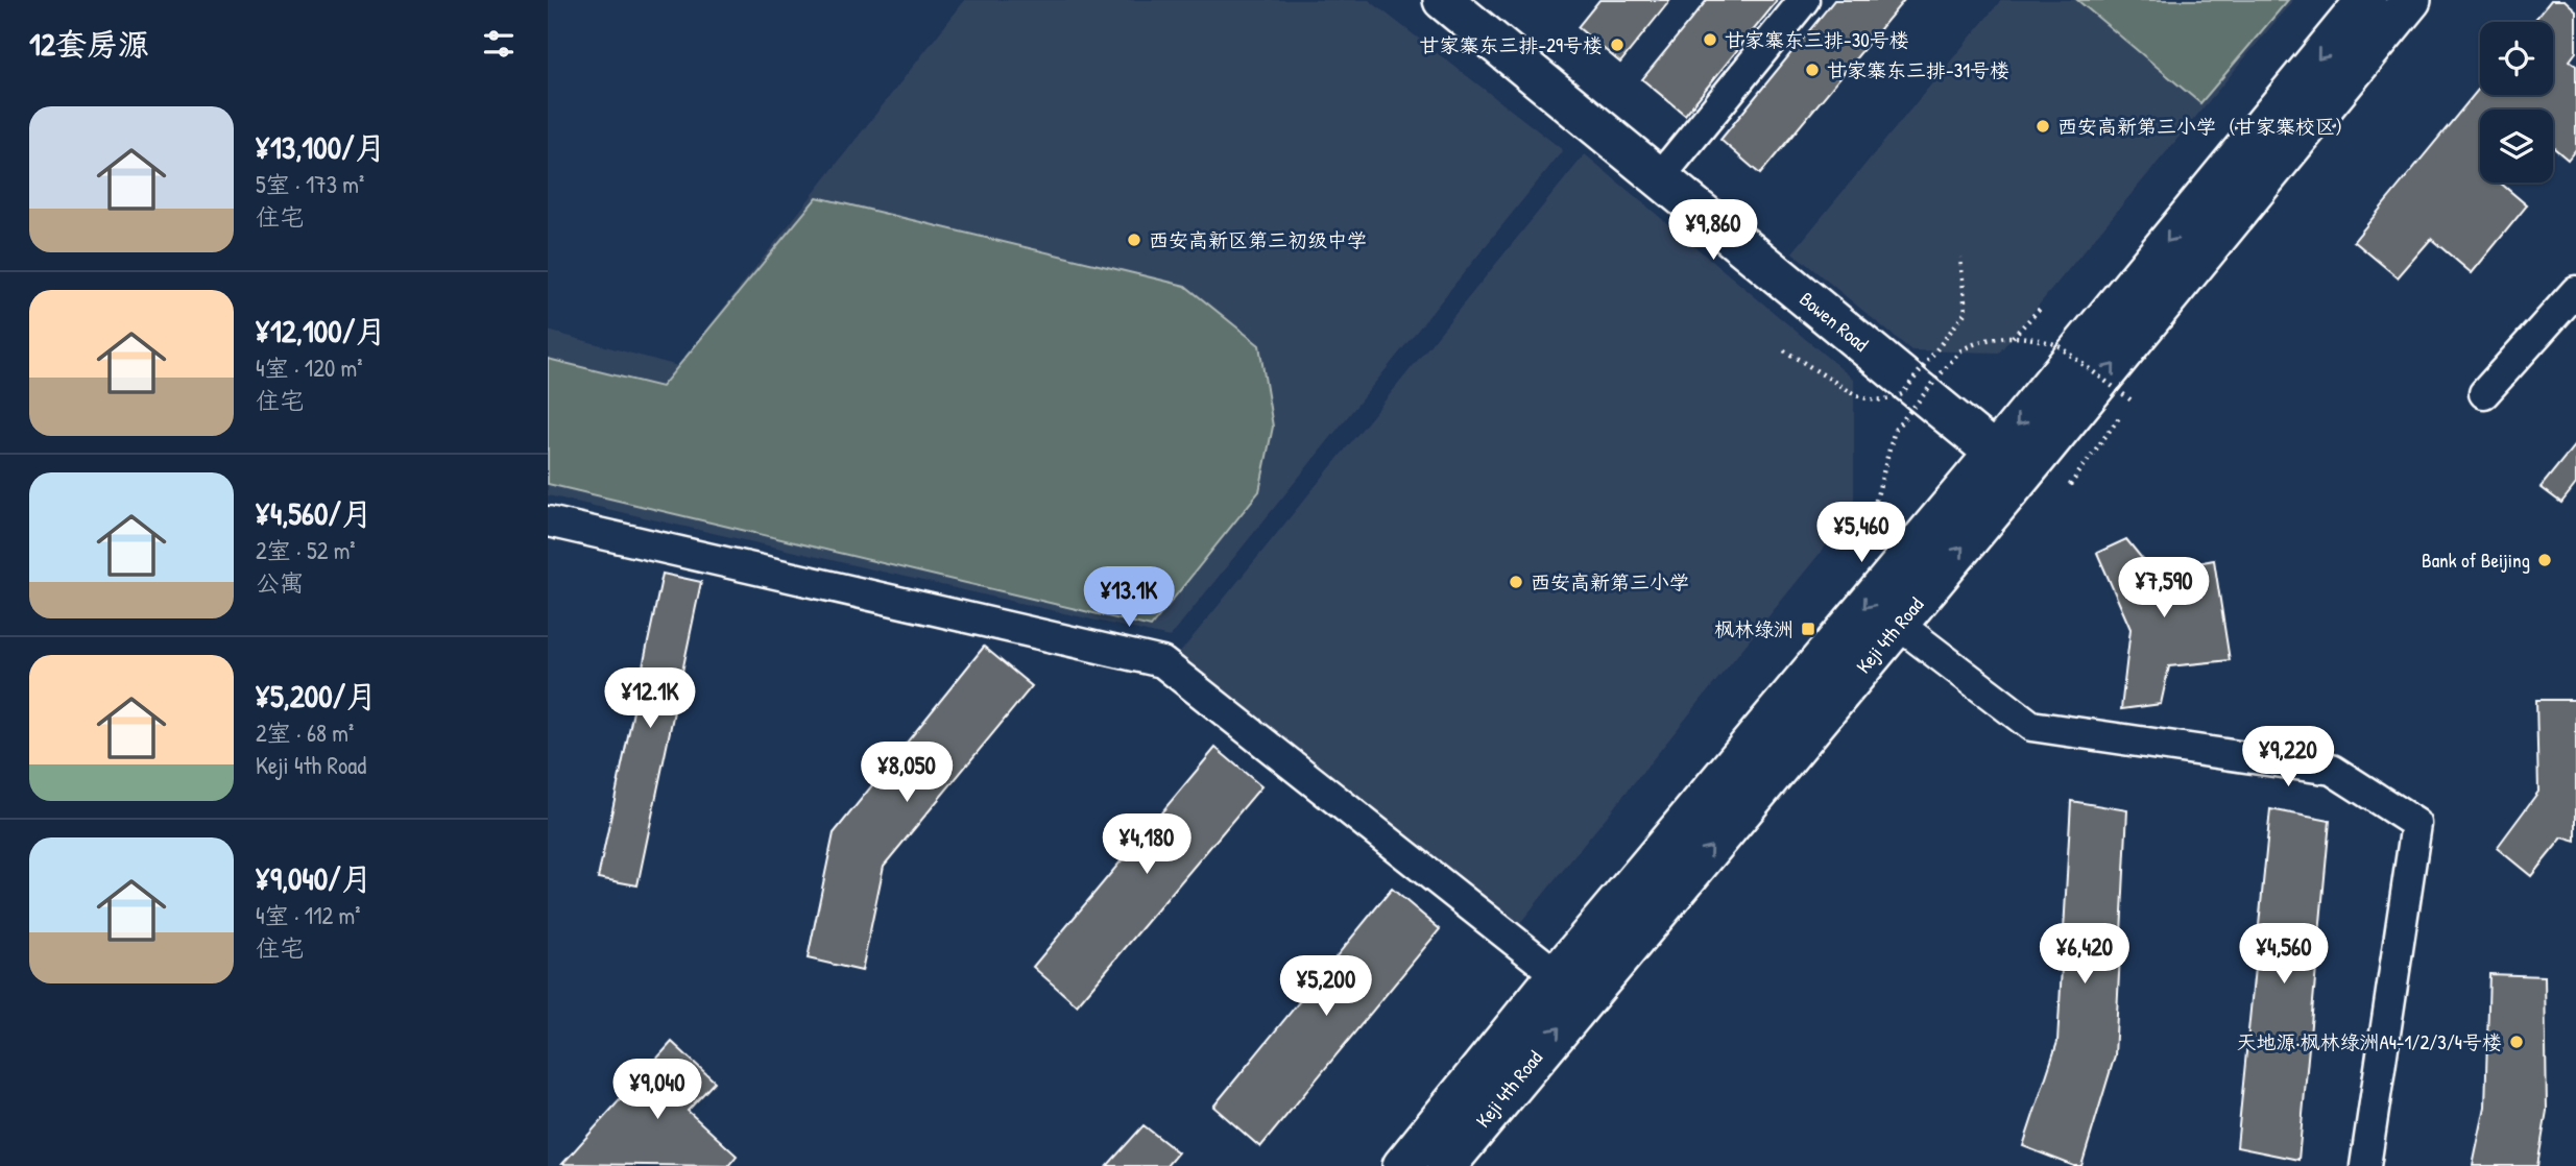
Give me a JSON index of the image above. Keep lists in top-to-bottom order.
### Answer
{
  "streets": {
    "street": ["Bowen Road", "Keji 4th Road"]
  },
  "crossings": [
    ["Bowen Road", "Keji 4th Road"]
  ],
  "places": {
    "other": [
      "甘家寨东三排-30号楼",
      "甘家寨东三排-29号楼",
      "甘家寨东三排-31号楼",
      "西安高新第三小学（甘家寨校区）",
      "西安高新区第三初级中学",
      "Bank of Beijing",
      "西安高新第三小学",
      "天地源·枫林绿洲A4-1/2/3/4号楼"
    ],
    "transit": ["枫林绿洲"]
  },
  "page": {
    "heading": "12套房源",
    "list": [
      {
        "name": "¥13,100/月",
        "note": "5室 · 173 m² · 住宅"
      },
      {
        "name": "¥12,100/月",
        "note": "4室 · 120 m² · 住宅"
      },
      {
        "name": "¥4,560/月",
        "note": "2室 · 52 m² · 公寓"
      },
      {
        "name": "¥5,200/月",
        "note": "2室 · 68 m² · Keji 4th Road"
      },
      {
        "name": "¥9,040/月",
        "note": "4室 · 112 m² · 住宅"
      }
    ],
    "price": [
      "¥9,860",
      "¥5,460",
      "¥7,590",
      "¥13.1K",
      "¥12.1K",
      "¥9,220",
      "¥8,050",
      "¥4,180",
      "¥6,420",
      "¥4,560",
      "¥5,200",
      "¥9,040"
    ]
  }
}
